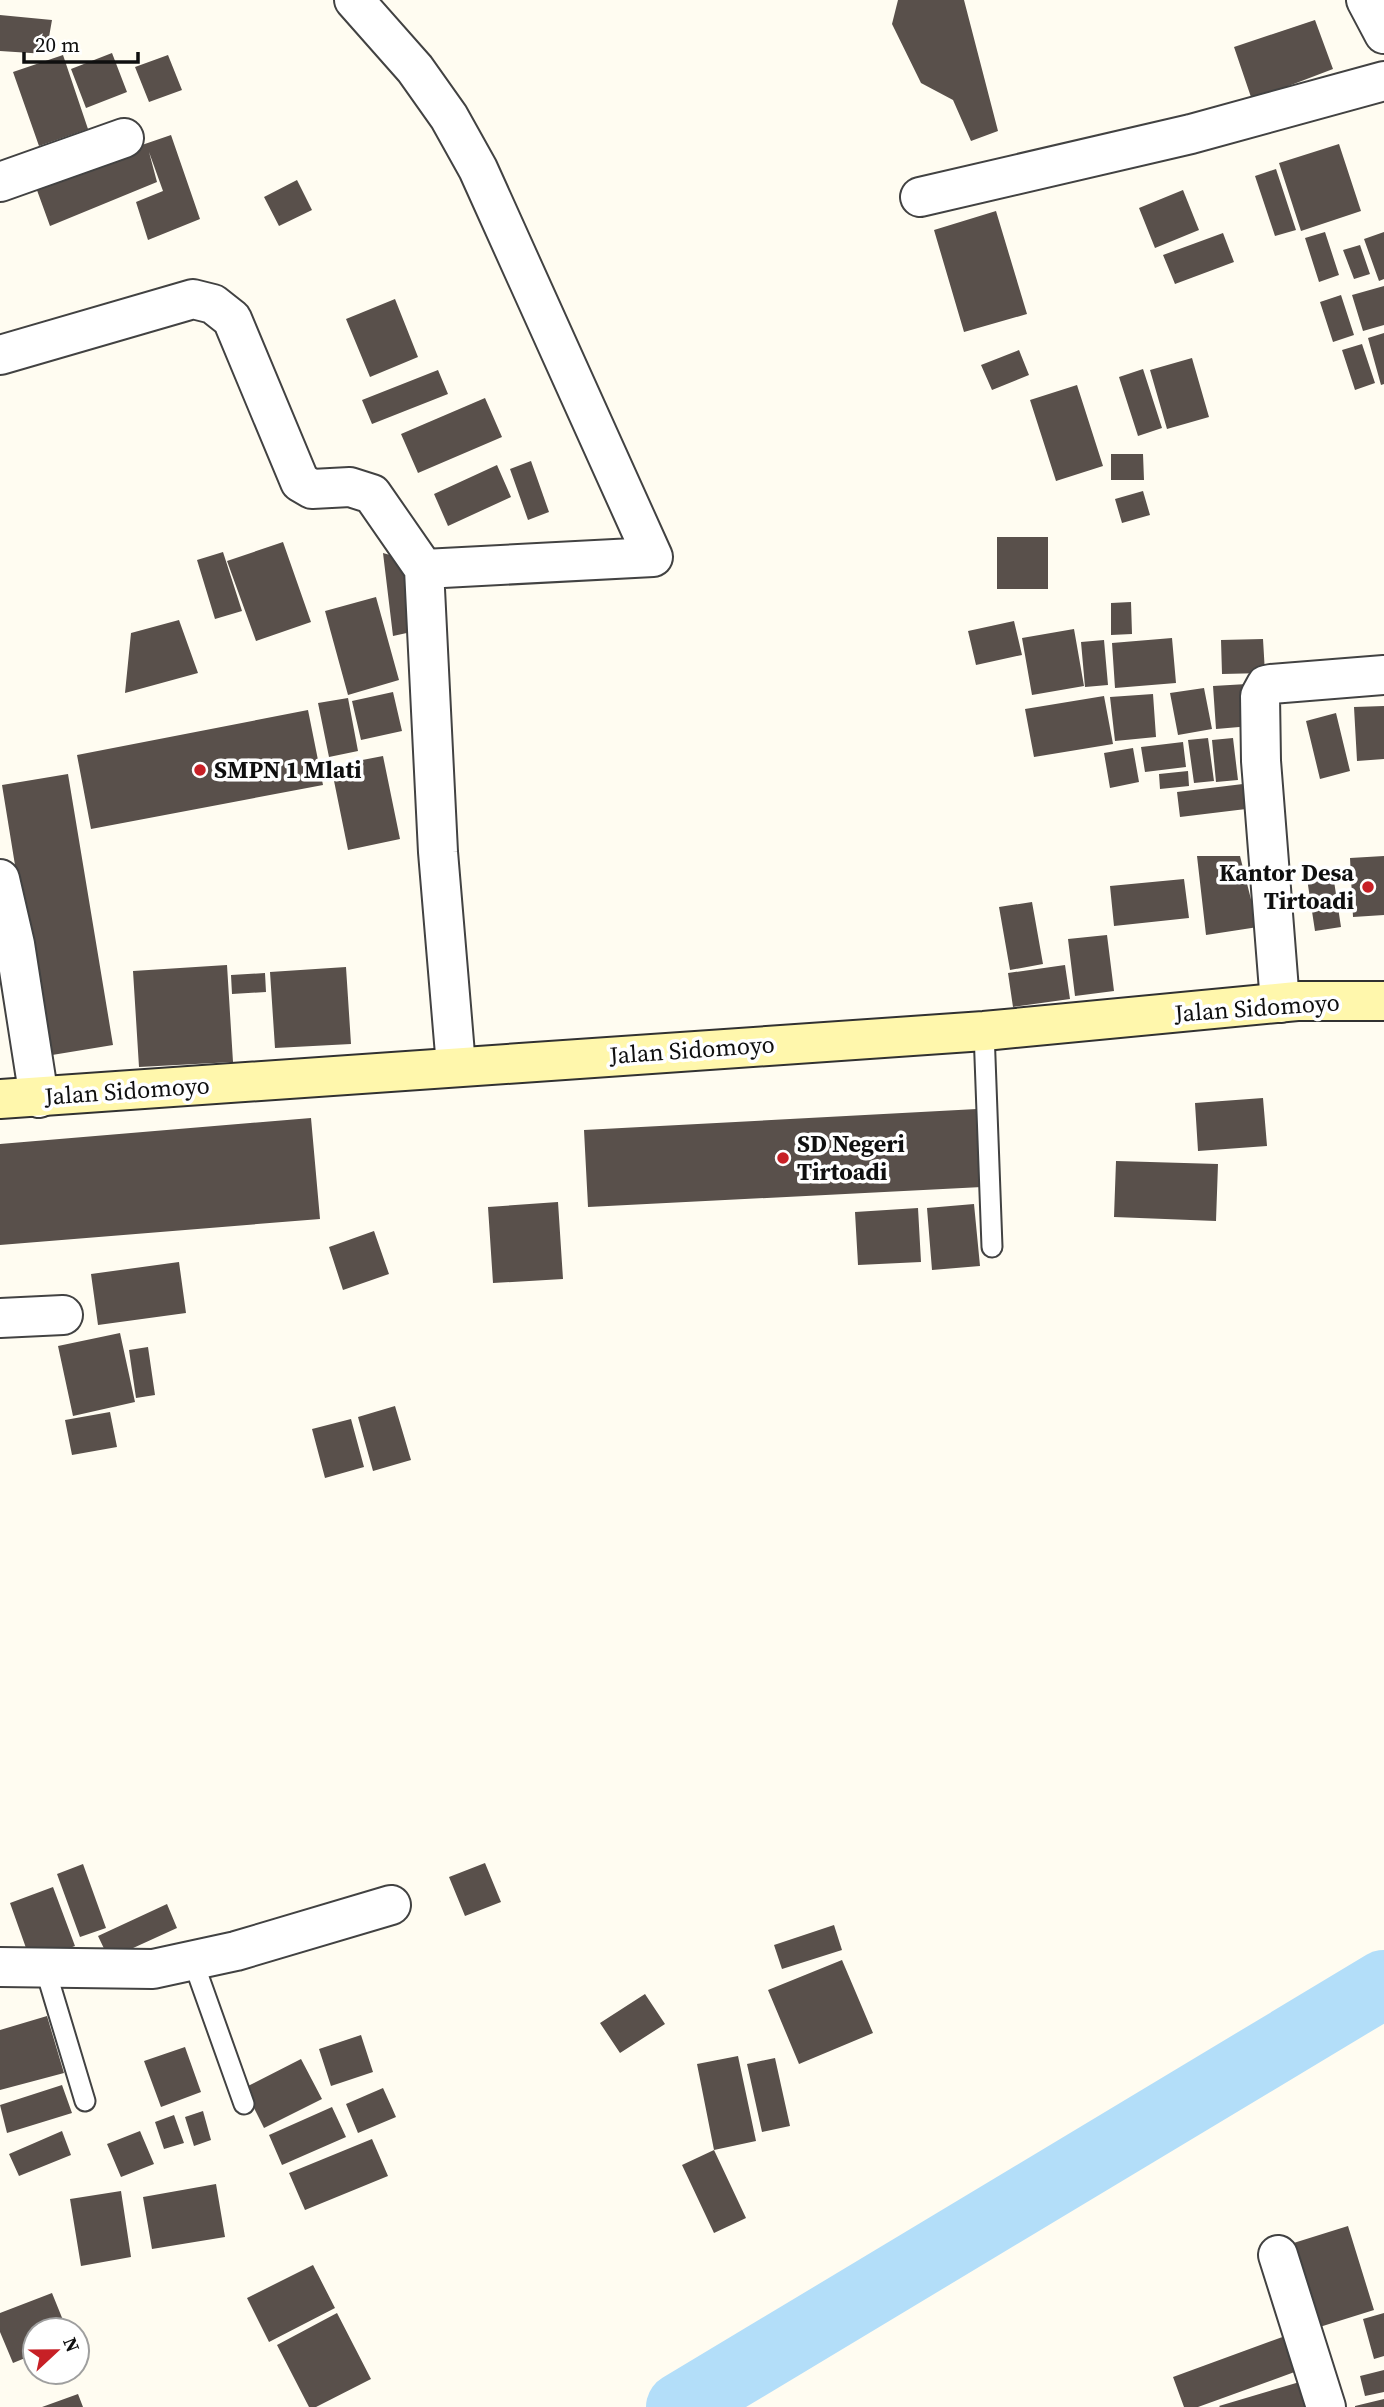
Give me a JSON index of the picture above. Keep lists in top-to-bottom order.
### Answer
{
  "streets": {
    "main road": ["Jalan Sidomoyo"]
  },
  "places": ["SMPN 1 Mlati", "Kantor Desa Tirtoadi", "SD Negeri Tirtoadi"],
  "scale_bar": "20 m",
  "north": "right"
}
